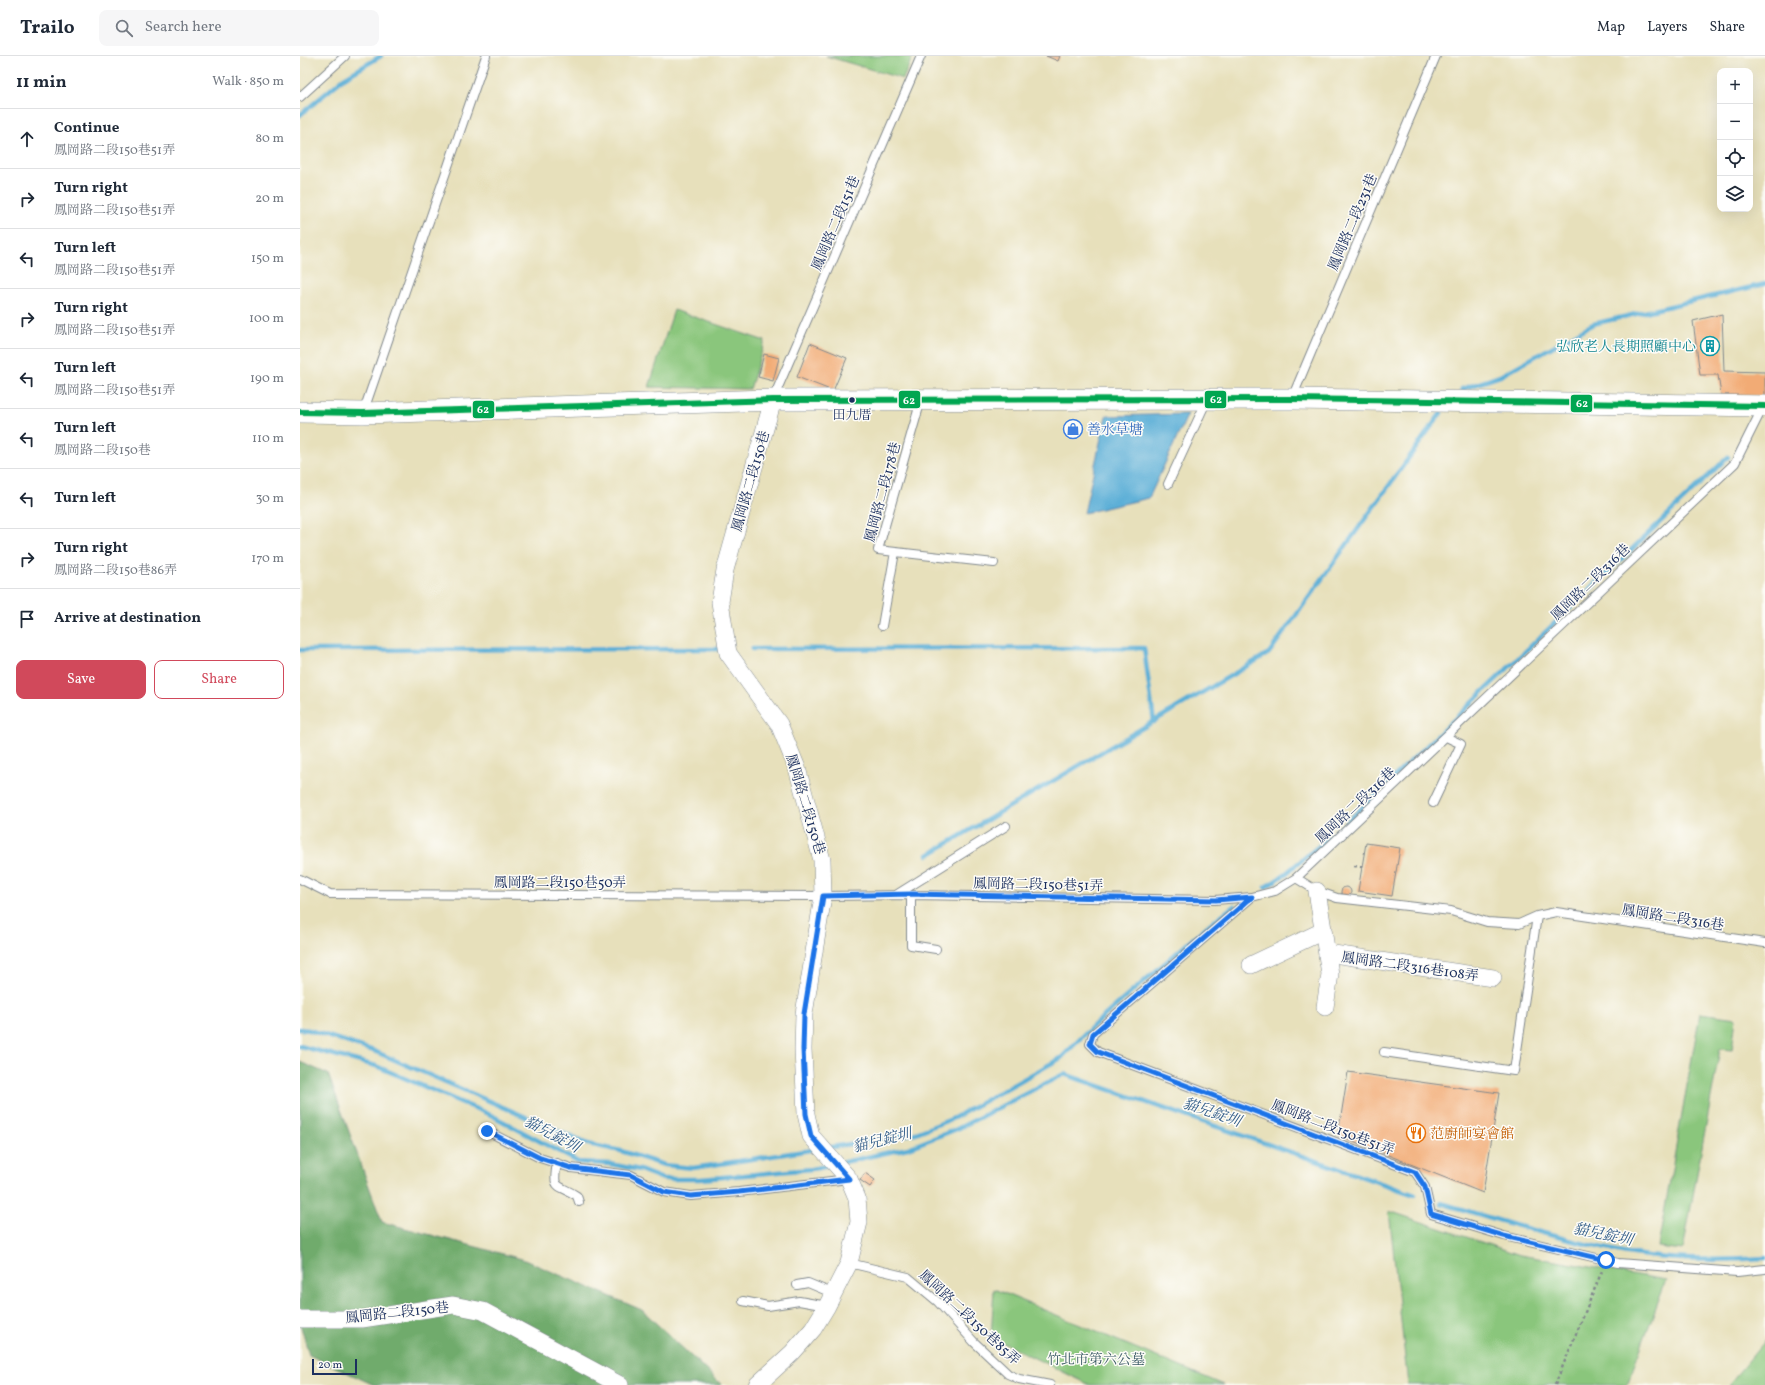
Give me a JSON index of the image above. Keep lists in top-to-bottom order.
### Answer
{
  "streets": {
    "street": ["鳳岡路二段150巷", "鳳岡路二段316巷108弄"],
    "lane": [
      "鳳岡路二段231巷",
      "鳳岡路二段151巷",
      "鳳岡路二段178巷",
      "鳳岡路二段316巷",
      "鳳岡路二段150巷50弄",
      "鳳岡路二段150巷51弄",
      "鳳岡路二段150巷85弄"
    ]
  },
  "crossings": [
    ["鳳岡路二段151巷", "鳳岡路二段150巷"],
    ["鳳岡路二段150巷", "鳳岡路二段150巷50弄"],
    ["鳳岡路二段150巷", "鳳岡路二段150巷51弄"],
    ["鳳岡路二段316巷", "鳳岡路二段150巷51弄"],
    ["鳳岡路二段316巷", "鳳岡路二段316巷108弄"],
    ["鳳岡路二段150巷50弄", "鳳岡路二段150巷51弄"]
  ],
  "water": ["貓兒錠圳"],
  "parks": ["竹北市第六公墓"],
  "places": {
    "building": ["弘欣老人長期照顧中心"],
    "other": ["田九厝"],
    "shop": ["善水草塘"],
    "restaurant": ["范廚師宴會館"]
  },
  "lines": ["transit line 62"],
  "scale_bar": "20 m",
  "page": {
    "header": "Trailo",
    "search": "Search here",
    "nav": ["Map", "Layers", "Share"],
    "heading": ["11 min", "Walk · 850 m"],
    "map_buttons": ["+", "−"],
    "list": [
      ["Continue", "鳳岡路二段150巷51弄", "80 m"],
      ["Turn right", "鳳岡路二段150巷51弄", "20 m"],
      ["Turn left", "鳳岡路二段150巷51弄", "150 m"],
      ["Turn right", "鳳岡路二段150巷51弄", "100 m"],
      ["Turn left", "鳳岡路二段150巷51弄", "190 m"],
      ["Turn left", "鳳岡路二段150巷", "110 m"],
      ["Turn left", "30 m"],
      ["Turn right", "鳳岡路二段150巷86弄", "170 m"],
      "Arrive at destination"
    ],
    "buttons": ["Save", "Share"],
    "scale": "20 m"
  }
}
